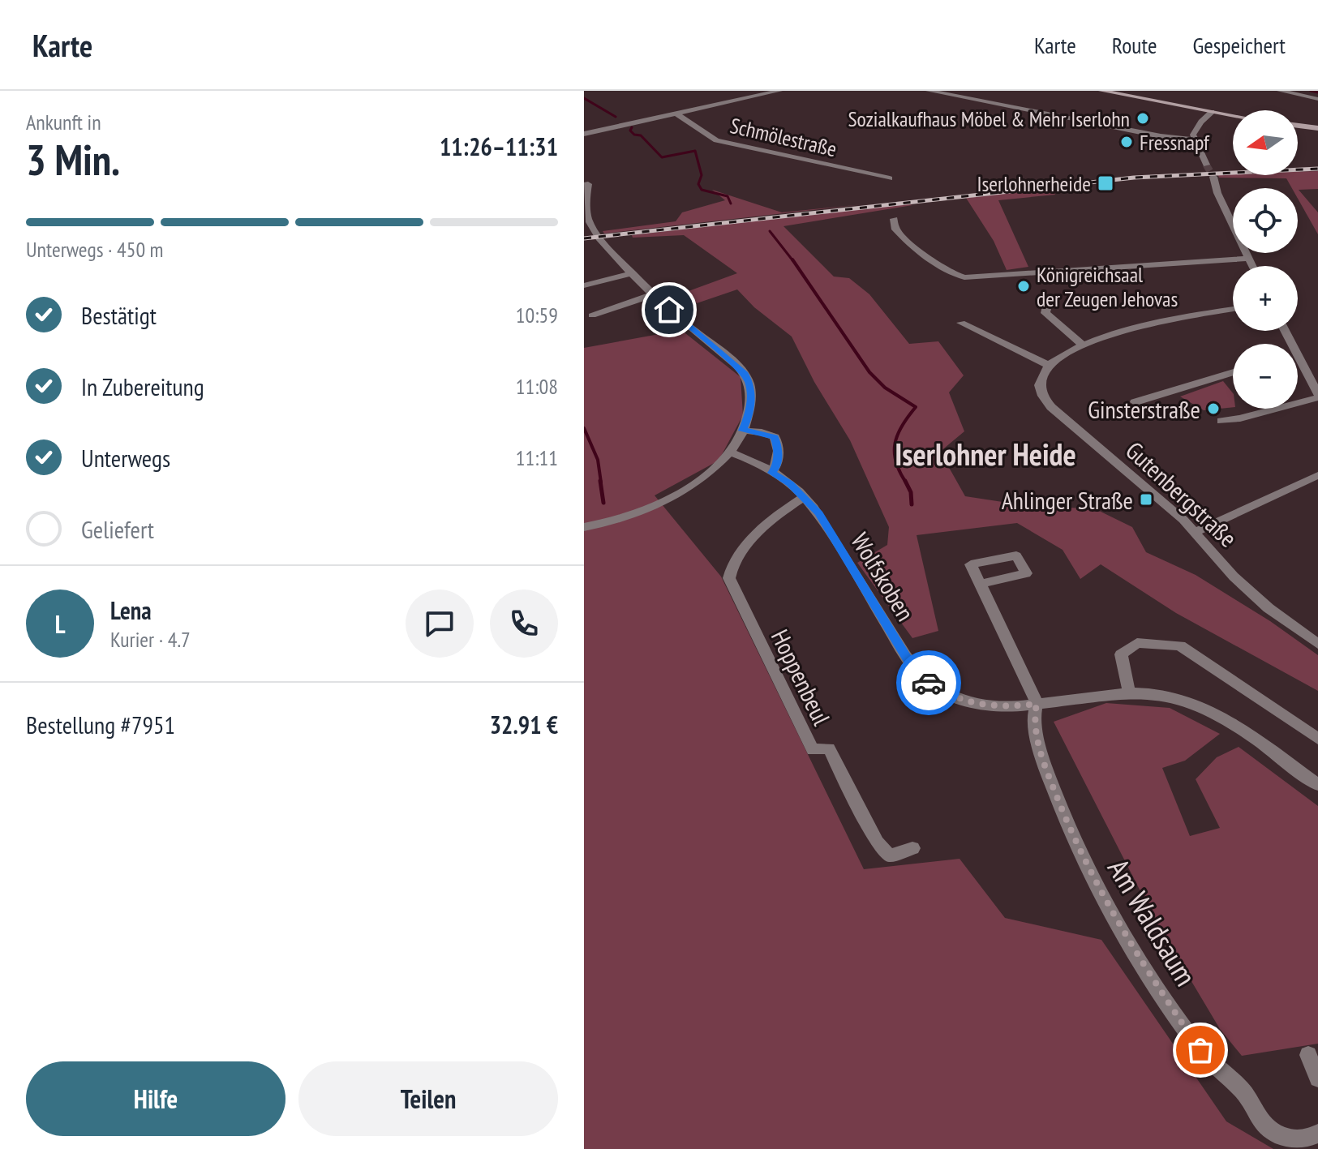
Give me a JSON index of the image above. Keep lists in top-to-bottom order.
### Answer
{
  "streets": {
    "street": [
      "Schmölestraße",
      "Gutenbergstraße",
      "Wolfskoben",
      "Hoppenbeul",
      "Am Waldsaum"
    ]
  },
  "crossings": [
    ["Wolfskoben", "Hoppenbeul"],
    ["Wolfskoben", "Am Waldsaum"]
  ],
  "districts": ["Iserlohner Heide"],
  "places": {
    "other": [
      "Sozialkaufhaus Möbel & Mehr Iserlohn",
      "Fressnapf",
      "Königreichsaal der Zeugen Jehovas",
      "Ginsterstraße"
    ],
    "transit": ["Iserlohnerheide", "Ahlinger Straße"]
  },
  "north": "left",
  "page": {
    "header": "Karte",
    "nav": ["Karte", "Route", "Gespeichert"],
    "heading": ["3 Min.", "Ankunft in", "11:26–11:31"],
    "panel": [
      "Lena",
      "Kurier · 4.7",
      "Bestellung #7951",
      "32.91 €"
    ],
    "map_buttons": ["+", "−"],
    "bar": "Unterwegs · 450 m",
    "list": [
      ["Bestätigt", "10:59"],
      ["In Zubereitung", "11:08"],
      ["Unterwegs", "11:11"],
      "Geliefert"
    ],
    "round": "L",
    "buttons": ["Hilfe", "Teilen"]
  }
}
